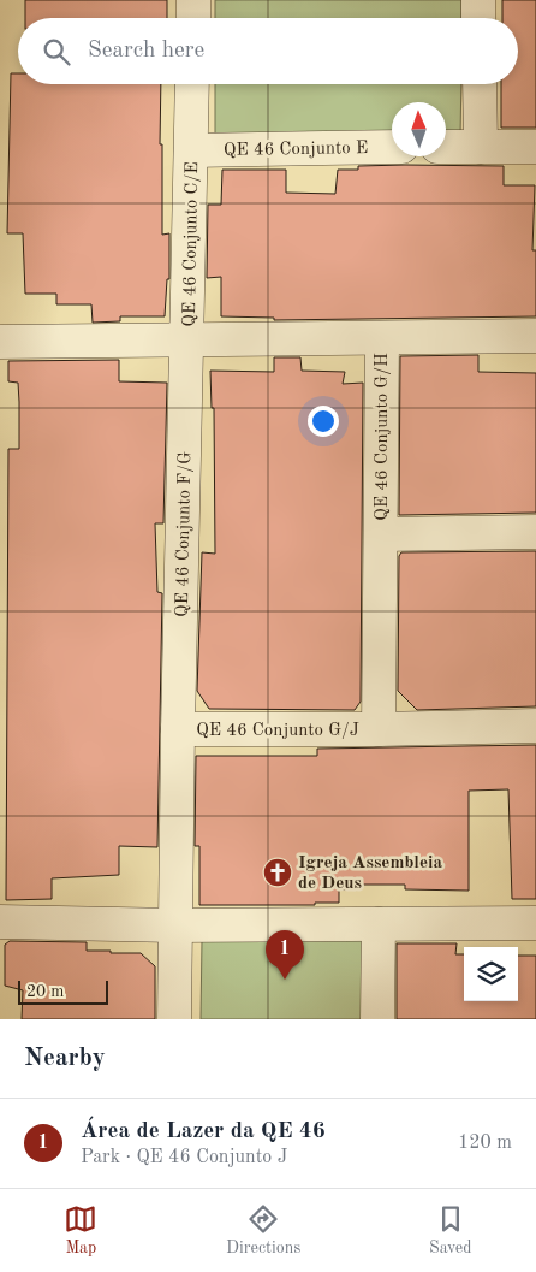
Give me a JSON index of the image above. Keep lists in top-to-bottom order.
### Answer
{
  "streets": {
    "street": [
      "QE 46 Conjunto E",
      "QE 46 Conjunto C/E",
      "QE 46 Conjunto G/H",
      "QE 46 Conjunto F/G",
      "QE 46 Conjunto G/J"
    ]
  },
  "crossings": [
    ["QE 46 Conjunto E", "QE 46 Conjunto C/E"],
    ["QE 46 Conjunto C/E", "QE 46 Conjunto F/G"],
    ["QE 46 Conjunto G/H", "QE 46 Conjunto G/J"],
    ["QE 46 Conjunto F/G", "QE 46 Conjunto G/J"]
  ],
  "places": {
    "church": ["Igreja Assembleia de Deus"]
  },
  "scale_bar": "20 m",
  "north": "top",
  "page": {
    "search": "Search here",
    "pins": "1",
    "scale": "20 m",
    "heading": "Nearby",
    "list": [
      {
        "mark": "1",
        "name": "Área de Lazer da QE 46",
        "note": "Park · QE 46 Conjunto J",
        "value": "120 m"
      }
    ],
    "nav": ["Map", "Directions", "Saved"]
  }
}
